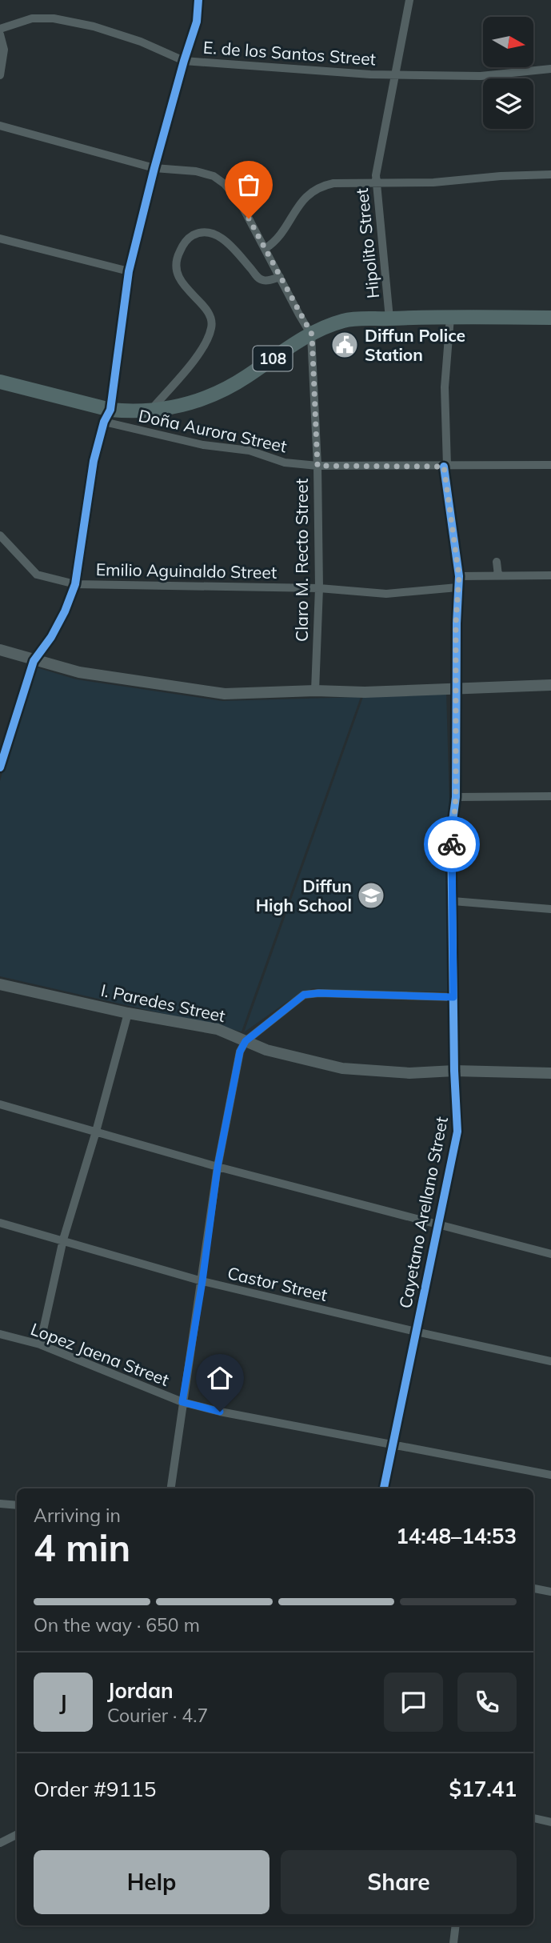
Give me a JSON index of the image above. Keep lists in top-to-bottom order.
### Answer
{
  "streets": {
    "main road": ["108"],
    "street": [
      "E. de los Santos Street",
      "Hipolito Street",
      "Doña Aurora Street",
      "Claro M. Recto Street",
      "Emilio Aguinaldo Street",
      "I. Paredes Street",
      "Cayetano Arellano Street",
      "Castor Street",
      "Lopez Jaena Street"
    ]
  },
  "crossings": [
    ["E. de los Santos Street", "Hipolito Street"],
    ["Hipolito Street", "108"],
    ["108", "Doña Aurora Street"],
    ["108", "Claro M. Recto Street"],
    ["108", "Cayetano Arellano Street"],
    ["Doña Aurora Street", "Claro M. Recto Street"],
    ["Doña Aurora Street", "Cayetano Arellano Street"],
    ["Claro M. Recto Street", "Emilio Aguinaldo Street"],
    ["Emilio Aguinaldo Street", "Cayetano Arellano Street"],
    ["I. Paredes Street", "Cayetano Arellano Street"],
    ["Cayetano Arellano Street", "Castor Street"],
    ["Cayetano Arellano Street", "Lopez Jaena Street"]
  ],
  "places": {
    "public building": ["Diffun Police Station"],
    "school or university": ["Diffun High School"]
  },
  "north": "right",
  "page": {
    "heading": ["4 min", "Arriving in", "14:48–14:53"],
    "panel": [
      "Jordan",
      "Courier · 4.7",
      "Order #9115",
      "$17.41"
    ],
    "bar": "On the way · 650 m",
    "round": "J",
    "buttons": ["Help", "Share"]
  }
}
